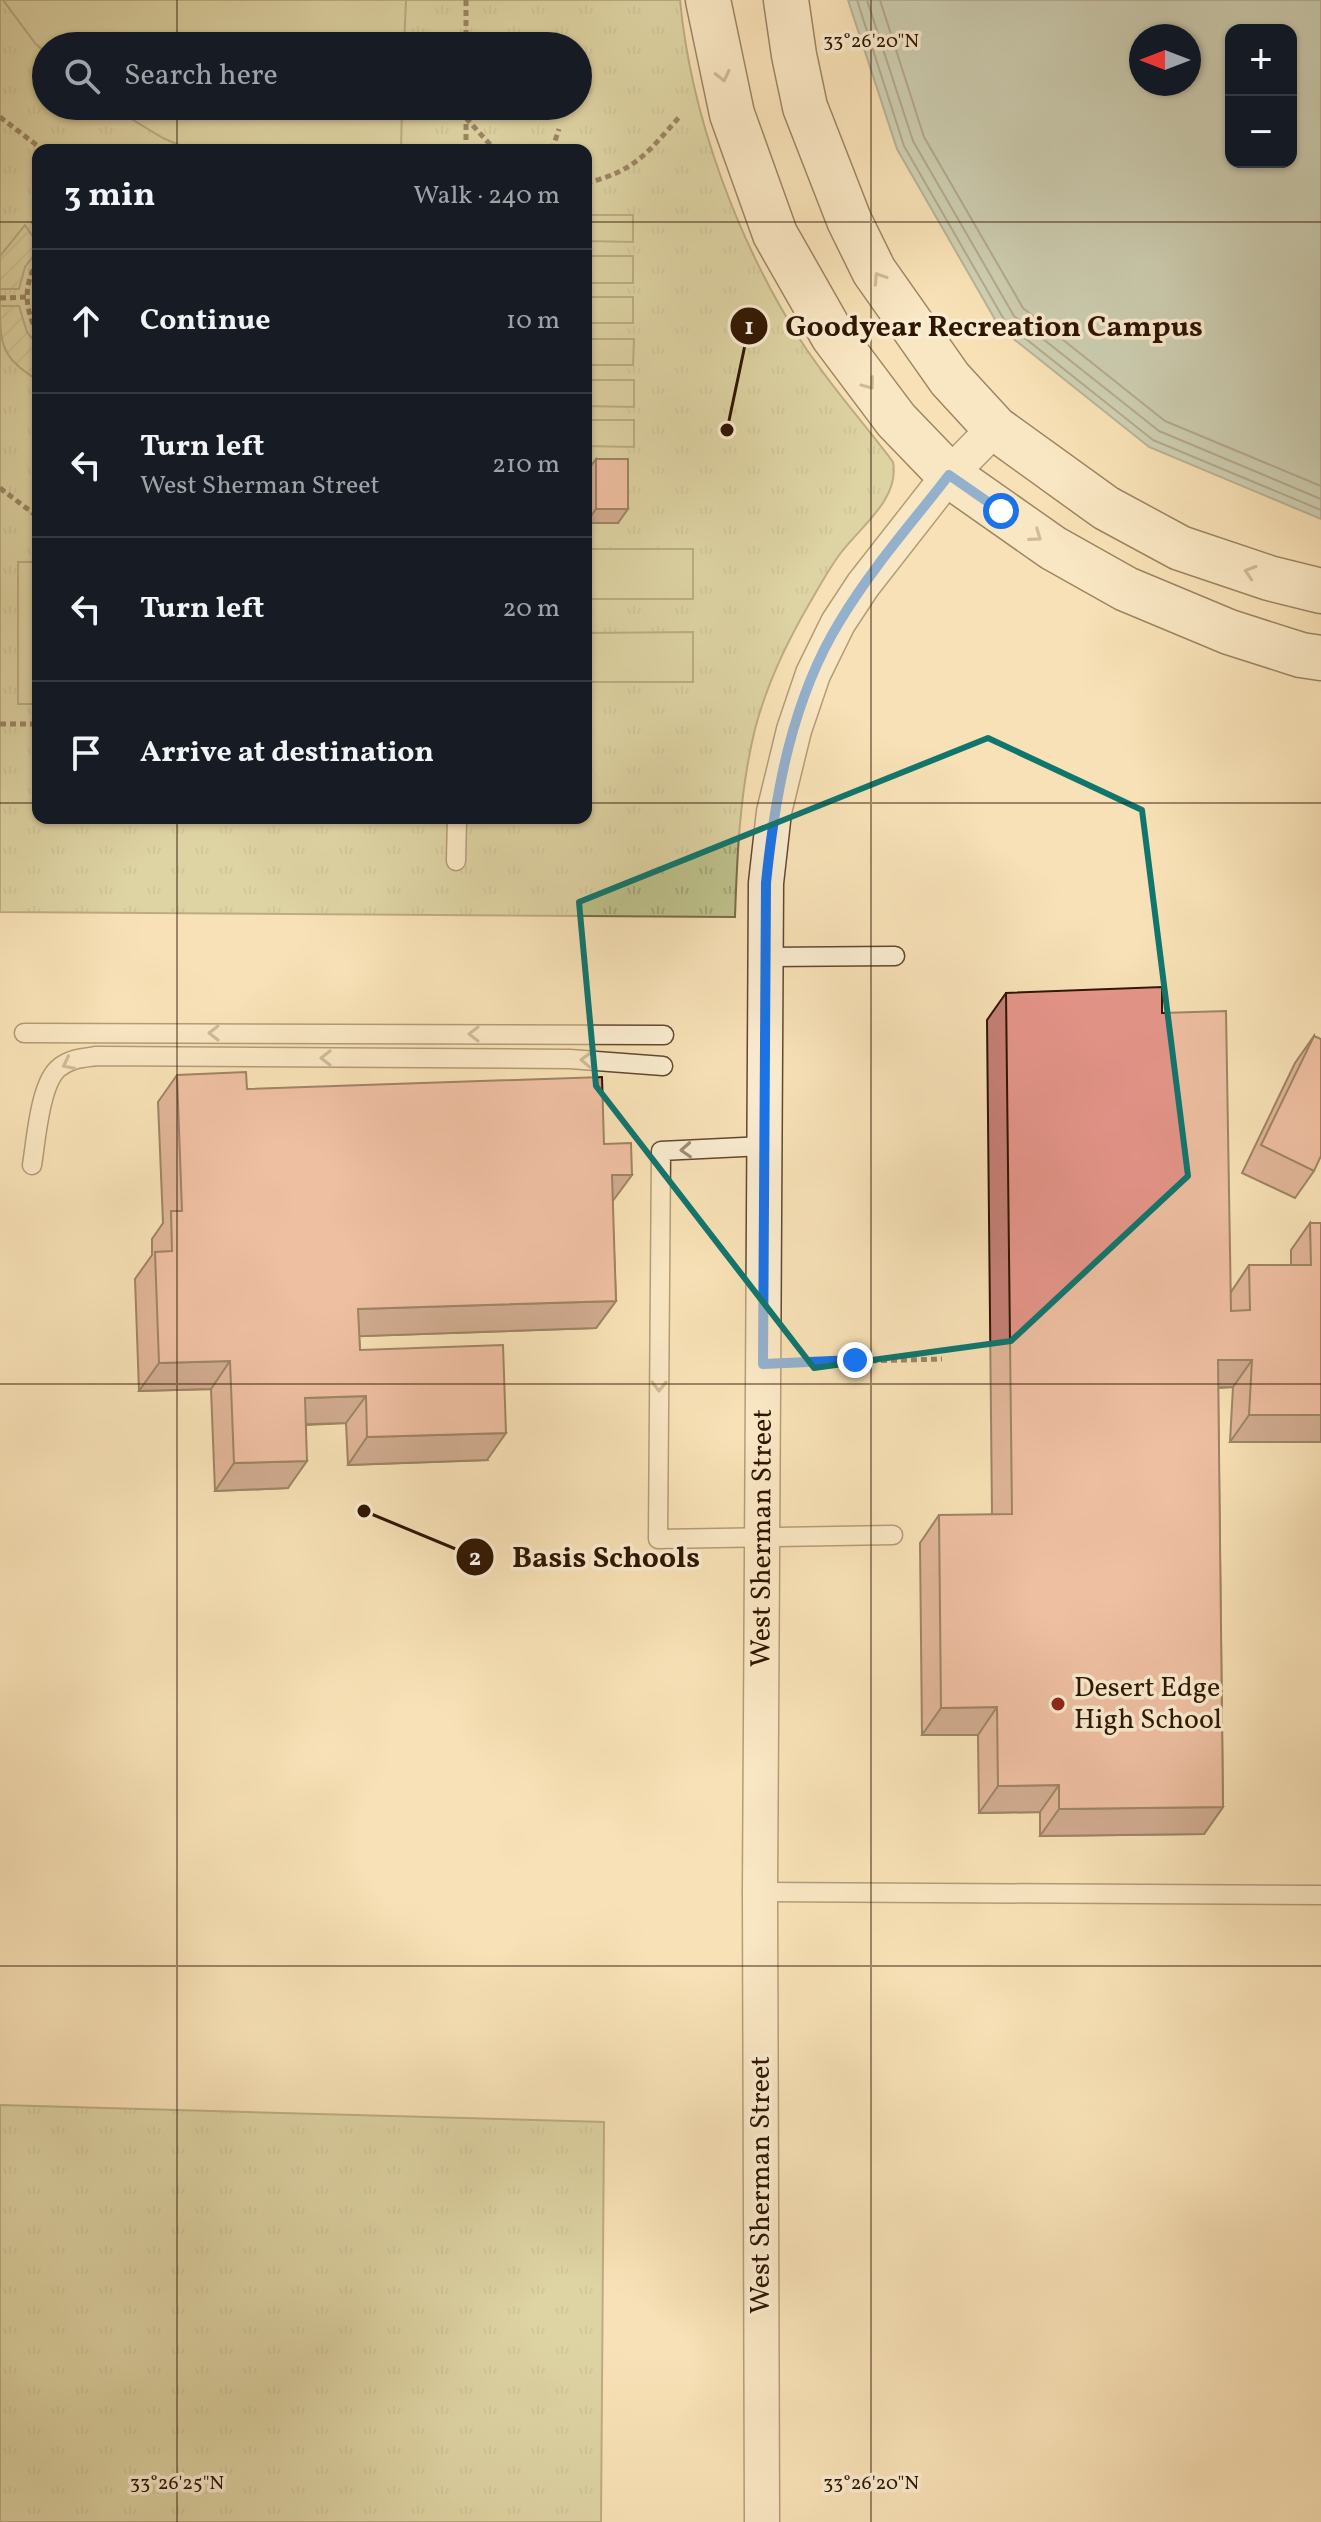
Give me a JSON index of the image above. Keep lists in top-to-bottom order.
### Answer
{
  "streets": {
    "street": ["West Sherman Street"]
  },
  "places": ["Goodyear Recreation Campus", "Basis Schools", "Desert Edge High School"],
  "north": "left",
  "page": {
    "map_buttons": ["+", "−"],
    "search": "Search here",
    "heading": ["3 min", "Walk · 240 m"],
    "list": [
      ["Continue", "10 m"],
      ["Turn left", "West Sherman Street", "210 m"],
      ["Turn left", "20 m"],
      "Arrive at destination"
    ]
  },
  "coordinates": ["33°26'20\"N", "33°26'25\"N"]
}
